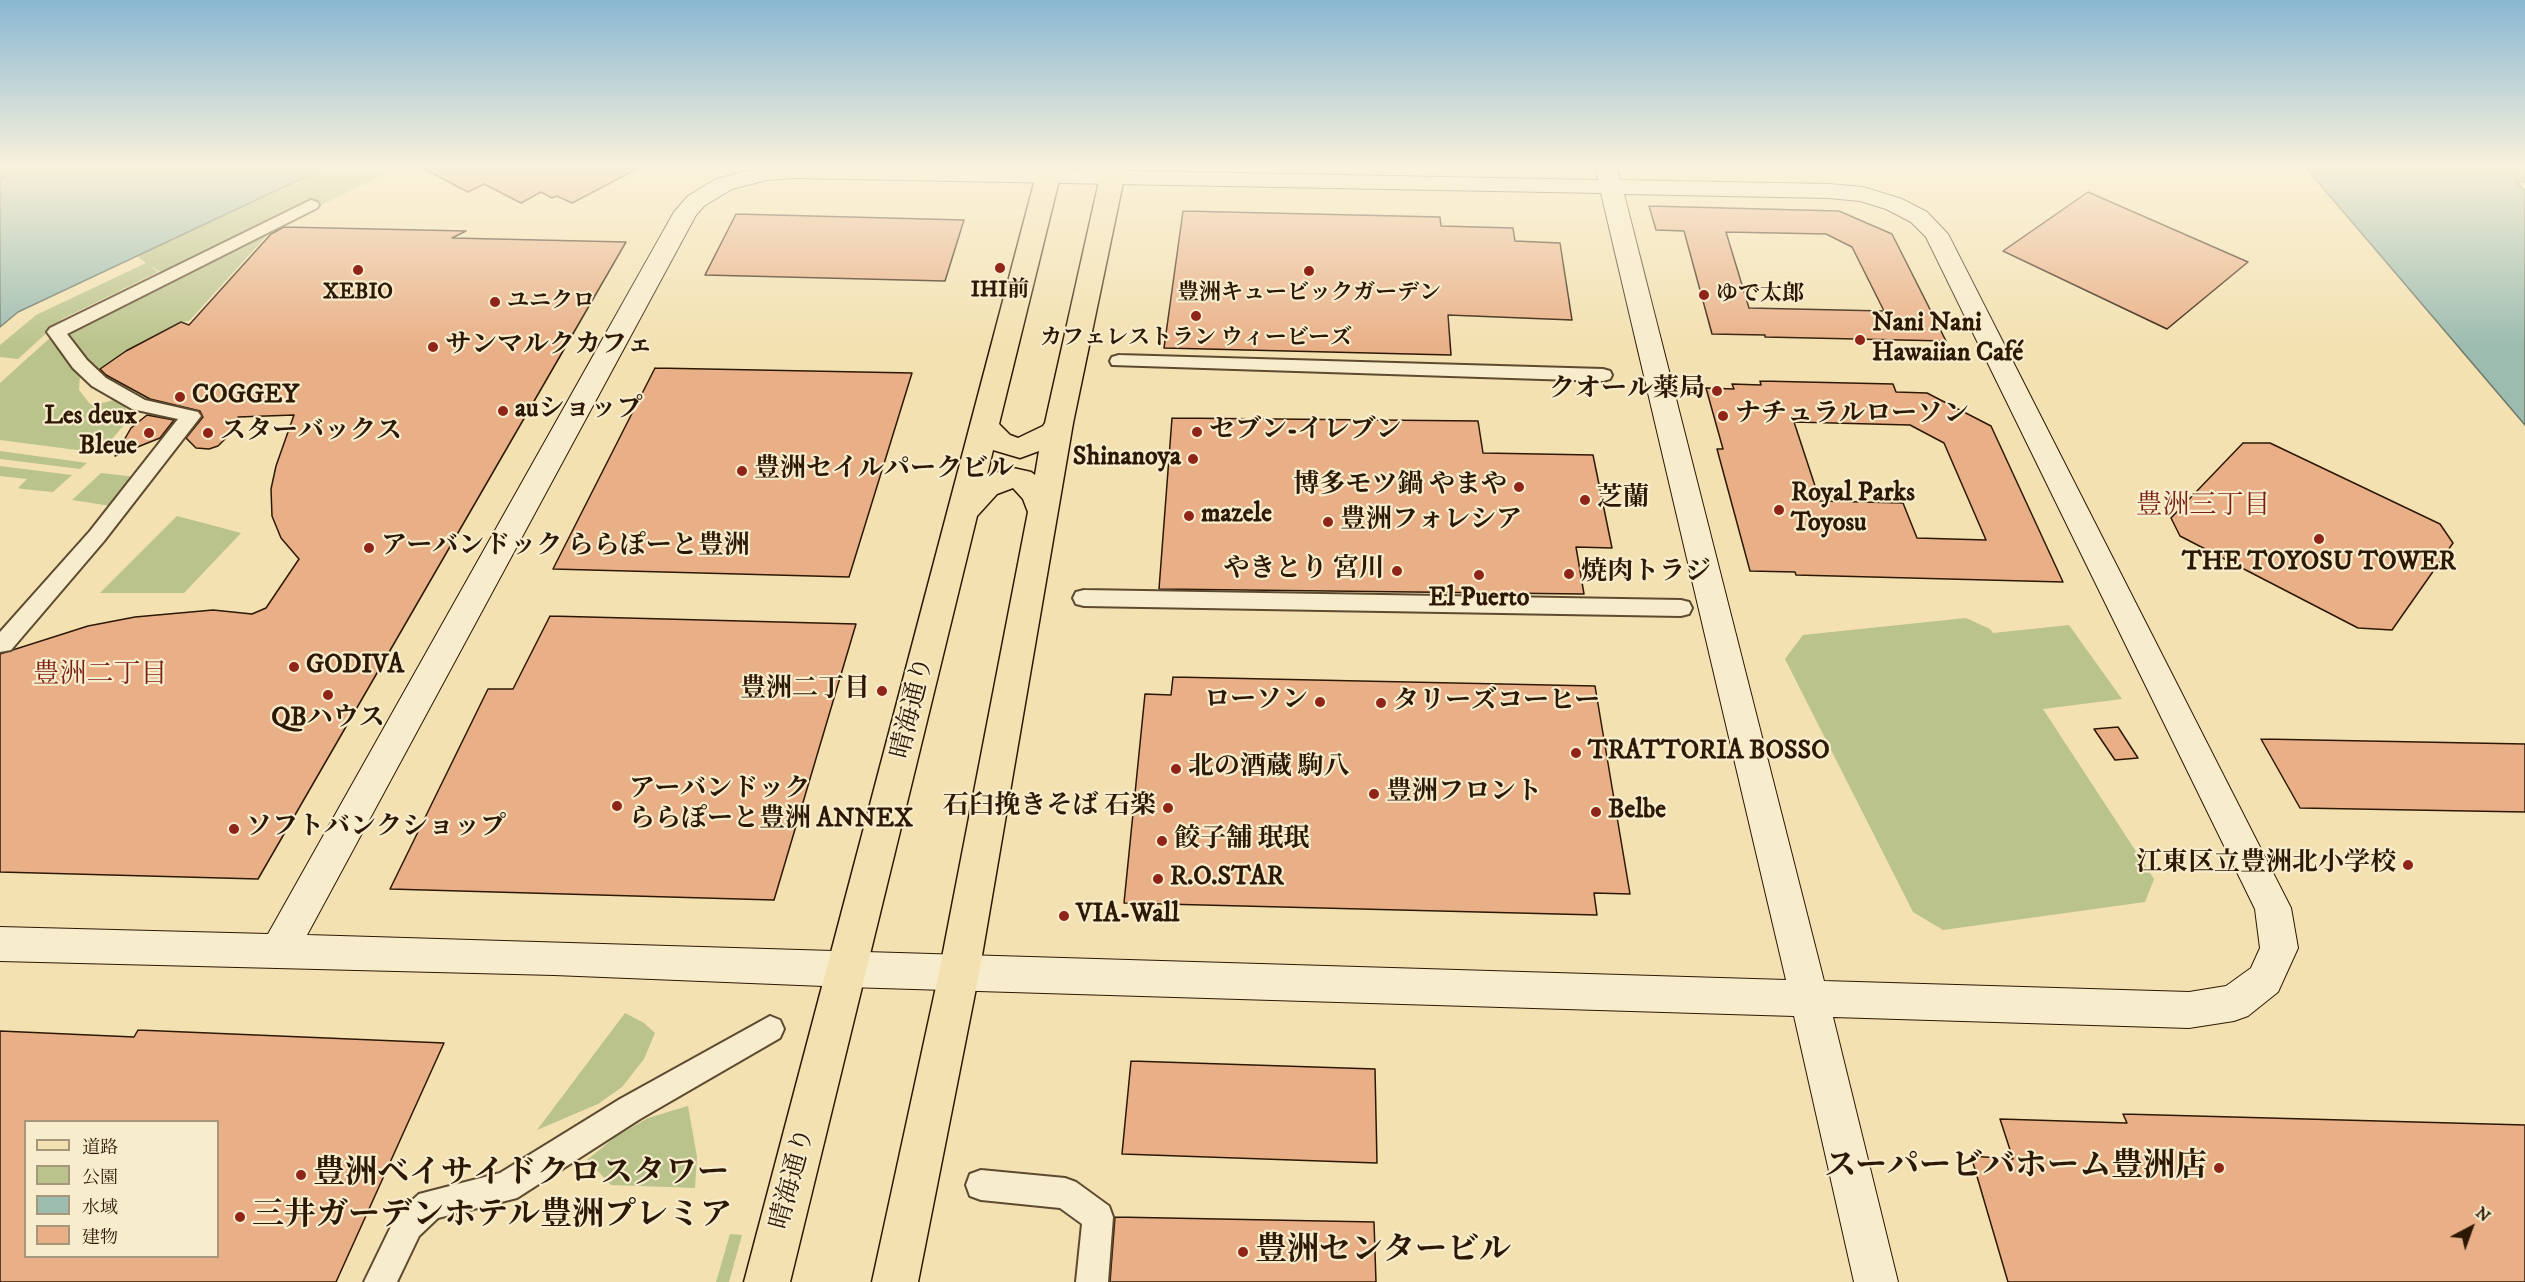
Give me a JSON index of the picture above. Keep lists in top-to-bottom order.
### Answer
{
  "streets": {
    "main road": ["晴海通り"]
  },
  "districts": ["豊洲三丁目", "豊洲二丁目"],
  "places": [
    "IHI前",
    "XEBIO",
    "豊洲キュービックガーデン",
    "ゆで太郎",
    "ユニクロ",
    "カフェレストラン ウィービーズ",
    "Nani Nani Hawaiian Café",
    "サンマルクカフェ",
    "クオール薬局",
    "COGGEY",
    "auショップ",
    "ナチュラルローソン",
    "セブン-イレブン",
    "Les deux Bleue",
    "スターバックス",
    "Shinanoya",
    "豊洲セイルパークビル",
    "博多モツ鍋 やまや",
    "芝蘭",
    "Royal Parks Toyosu",
    "mazele",
    "豊洲フォレシア",
    "THE TOYOSU TOWER",
    "アーバンドック ららぽーと豊洲",
    "やきとり 宮川",
    "焼肉トラジ",
    "El Puerto",
    "GODIVA",
    "豊洲二丁目",
    "QBハウス",
    "ローソン",
    "タリーズコーヒー",
    "TRATTORIA BOSSO",
    "北の酒蔵 駒八",
    "豊洲フロント",
    "アーバンドック ららぽーと豊洲 ANNEX",
    "石臼挽きそば 石楽",
    "Belbe",
    "ソフトバンクショップ",
    "餃子舗 珉珉",
    "江東区立豊洲北小学校",
    "R.O.STAR",
    "VIA-Wall",
    "スーパービバホーム豊洲店",
    "豊洲ベイサイドクロスタワー",
    "三井ガーデンホテル豊洲プレミア",
    "豊洲センタービル"
  ],
  "legend": [
    "道路",
    "公園",
    "水域",
    "建物"
  ],
  "north": "top right"
}
